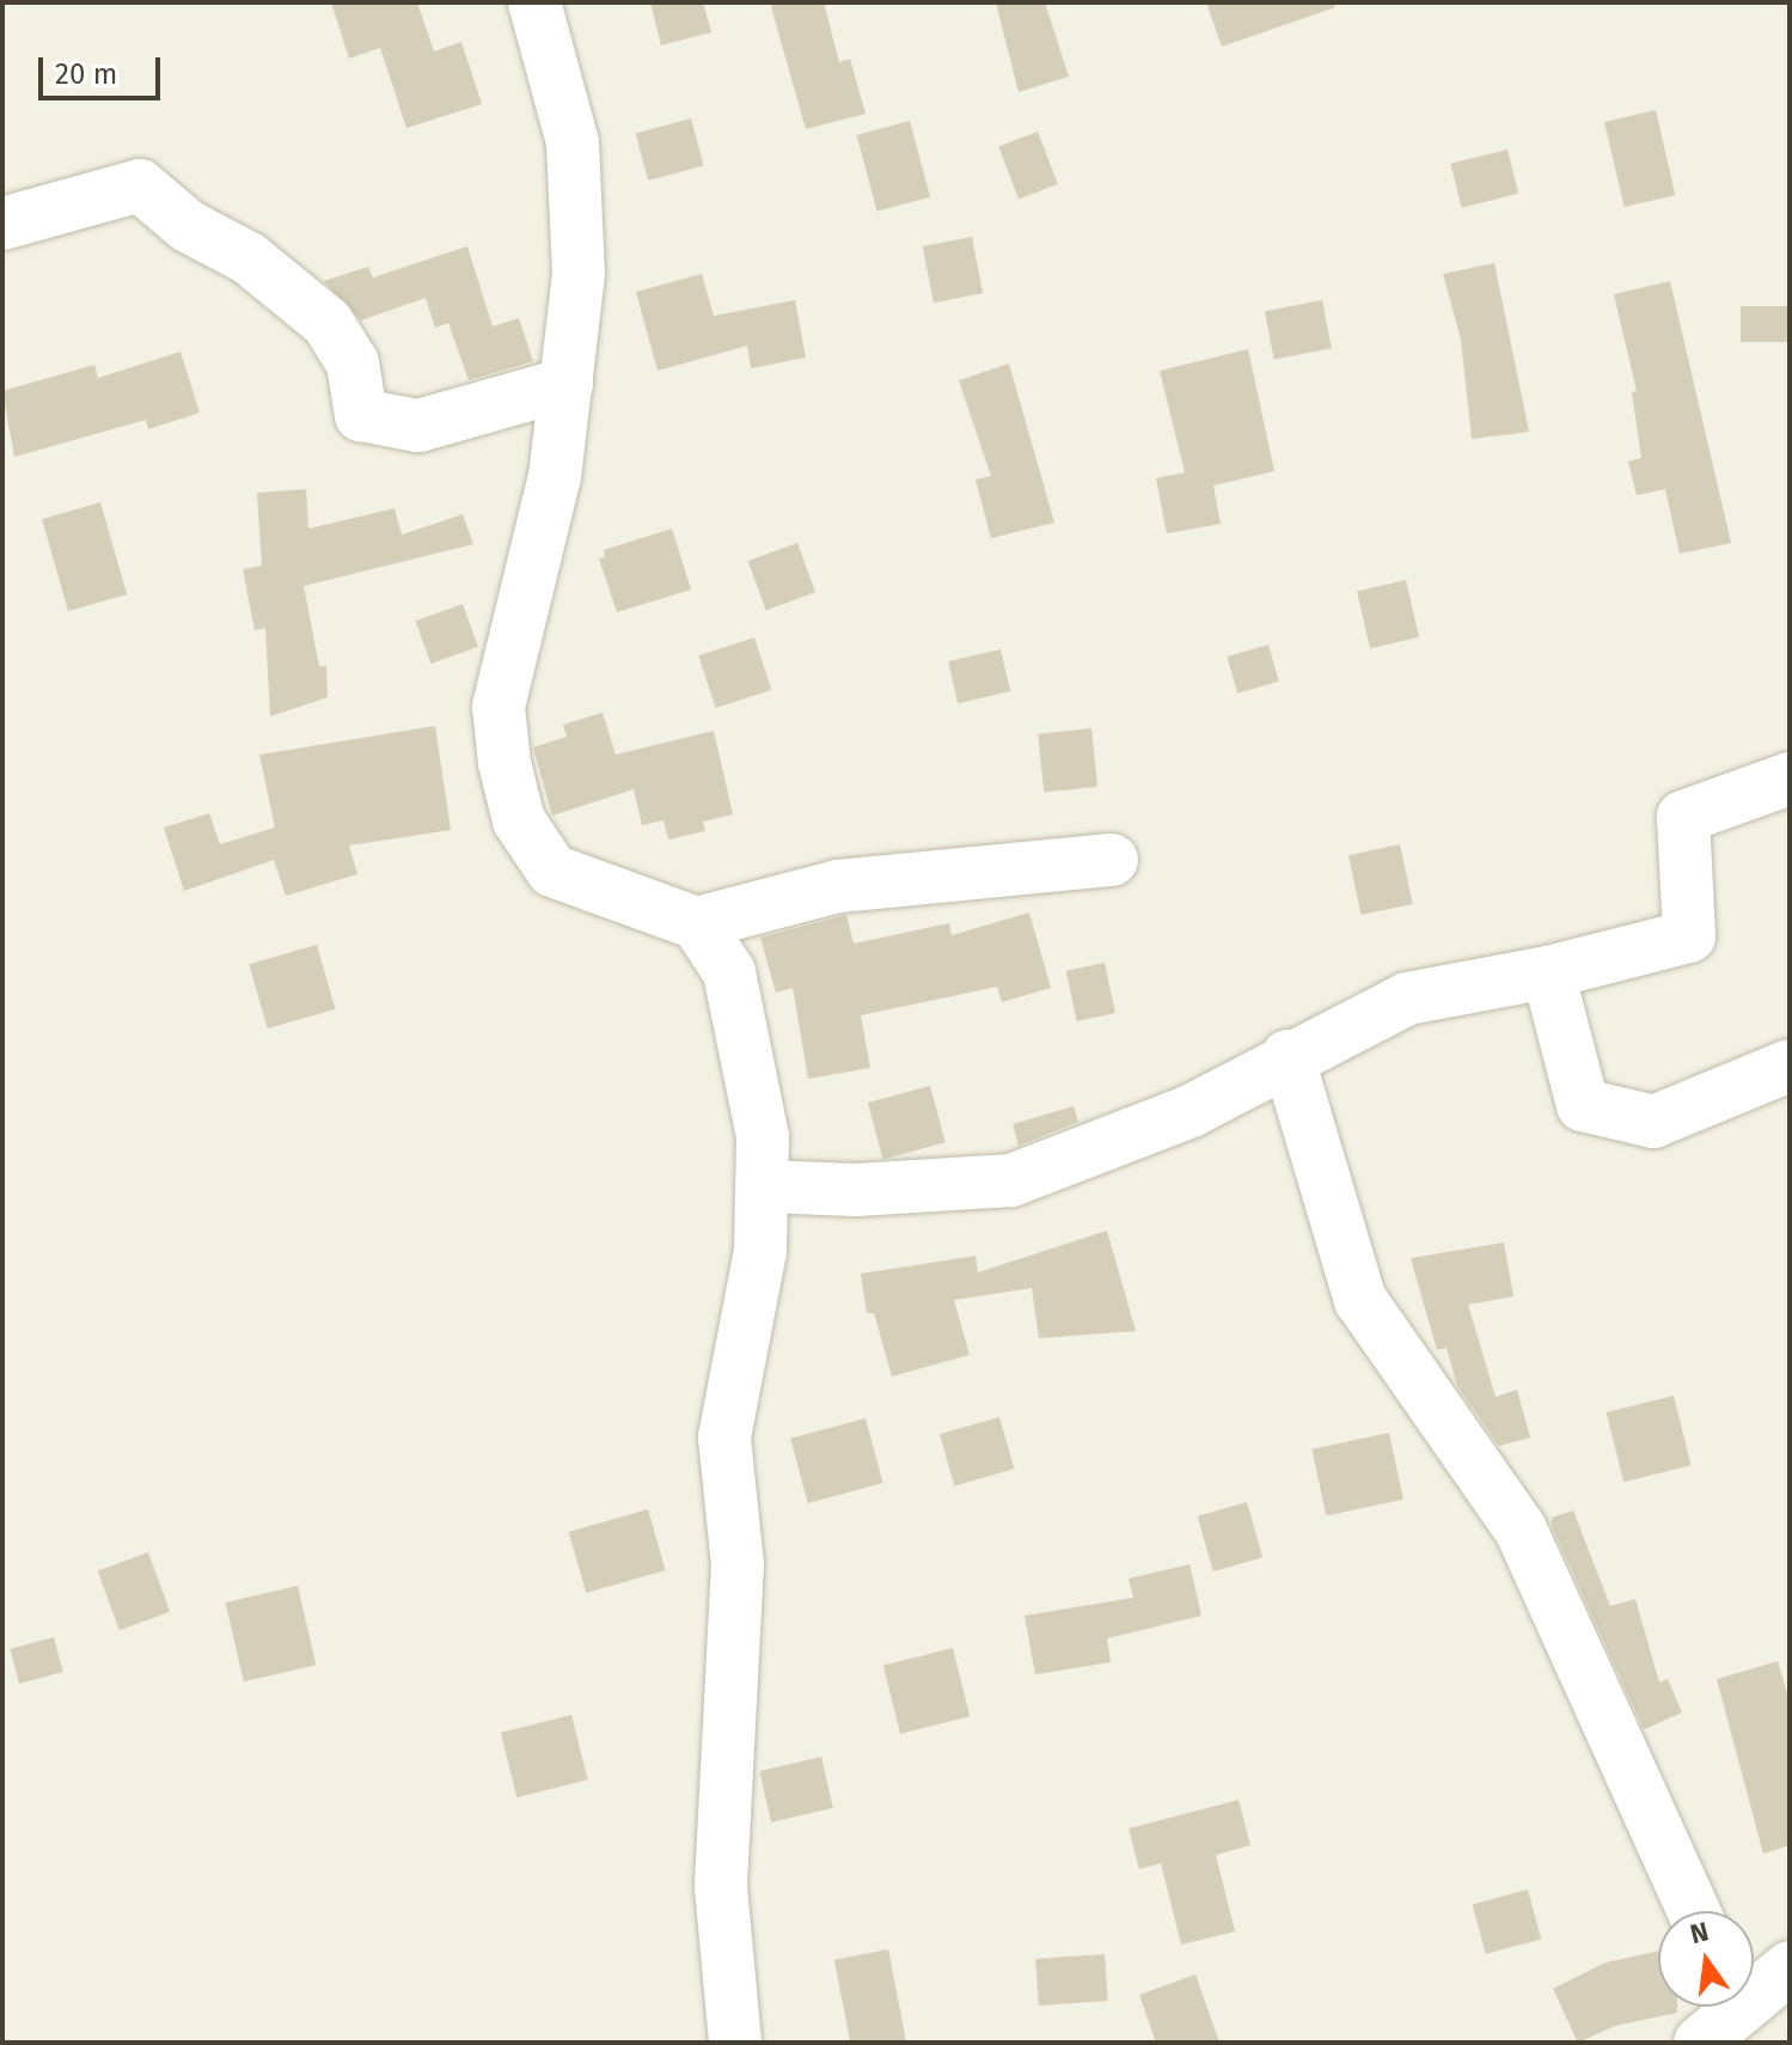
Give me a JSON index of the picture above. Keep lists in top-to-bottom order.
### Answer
{
  "scale_bar": "20 m",
  "north": "top"
}
